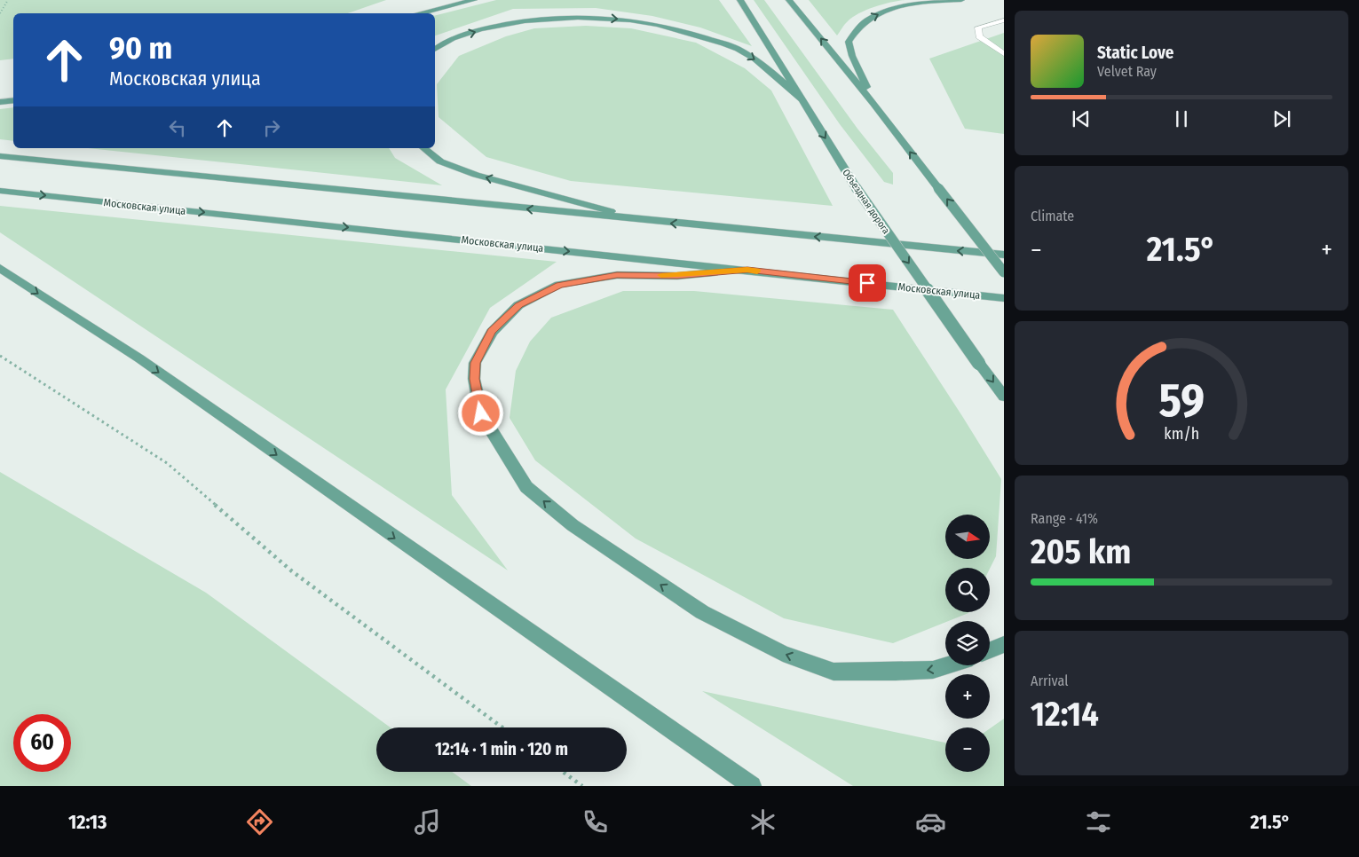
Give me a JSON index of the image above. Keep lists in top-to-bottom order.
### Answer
{
  "streets": {
    "main road": ["Объездная дорога", "Московская улица"]
  },
  "north": "right",
  "page": {
    "turn": ["90 m", "Московская улица"],
    "song": ["Static Love", "Velvet Ray"],
    "tile": [
      "Climate",
      ["Range · 41%", "205 km"],
      ["Arrival", "12:14"]
    ],
    "heat": ["−", "21.5°", "+"],
    "map_buttons": ["+", "−"],
    "limit": "60",
    "trip": "12:14 · 1 min · 120 m",
    "tabs": ["12:13", "21.5°"],
    "gauge": ["59", "km/h"]
  }
}
